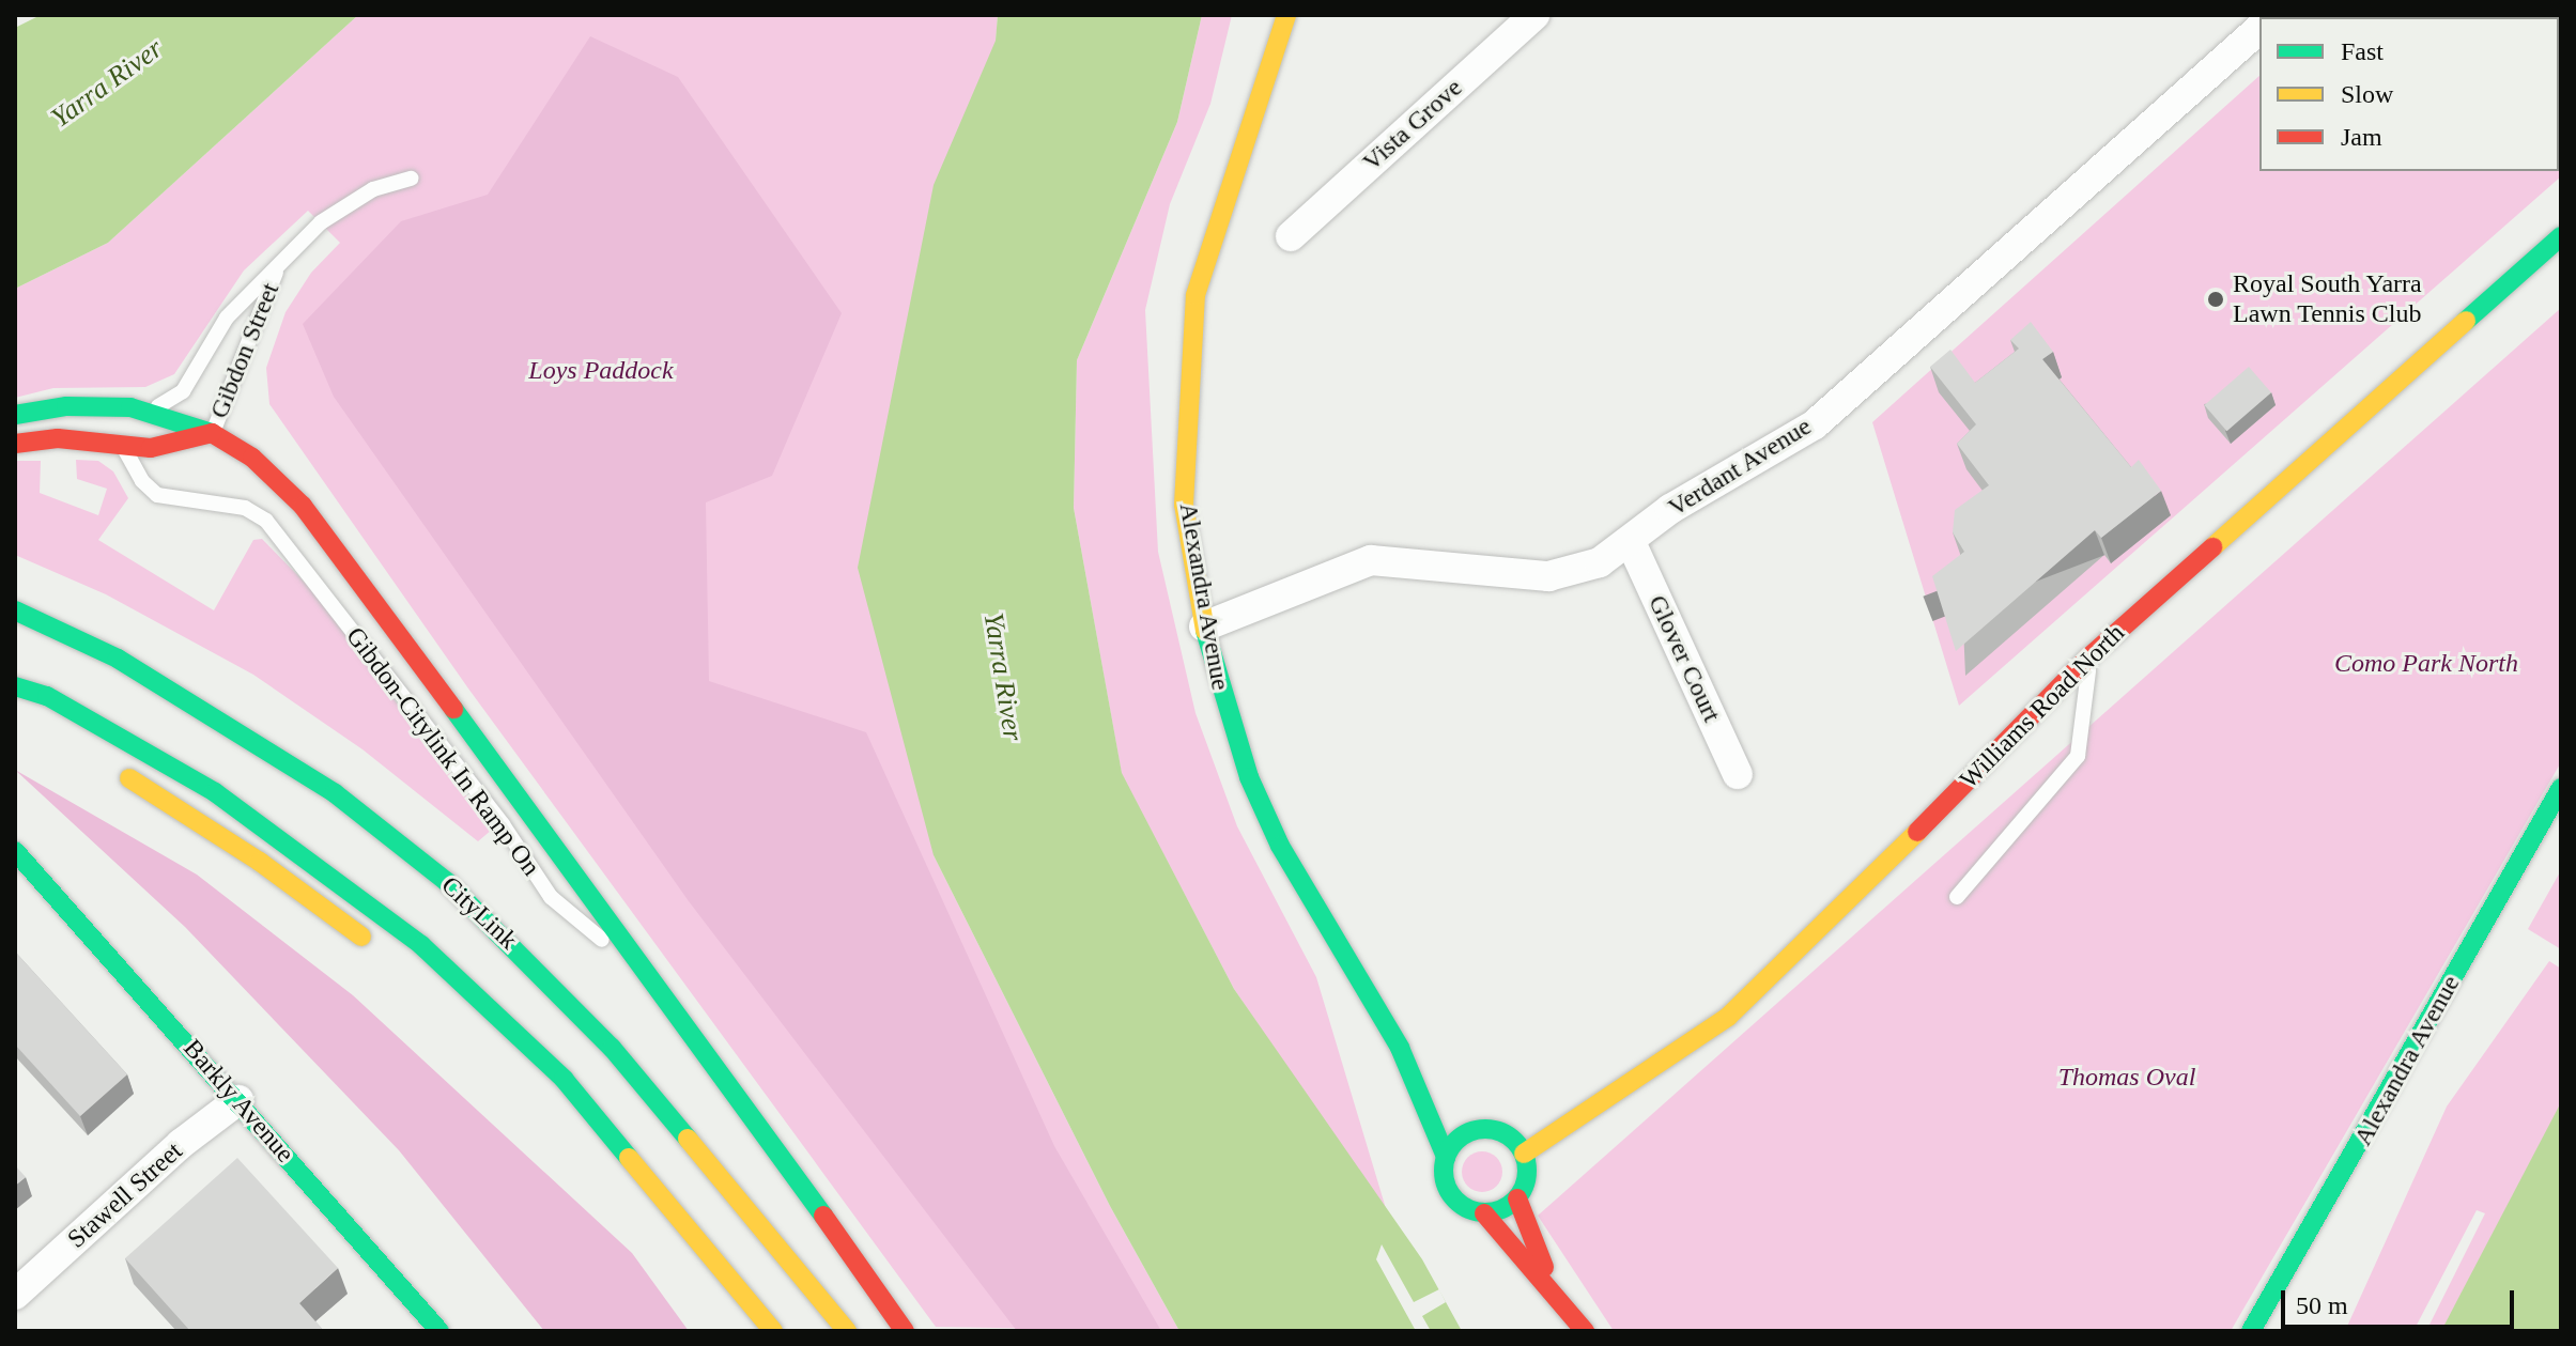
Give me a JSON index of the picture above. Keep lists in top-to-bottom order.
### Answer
{
  "streets": {
    "main road": [
      "Gibdon Street",
      "Alexandra Avenue",
      "Williams Road North",
      "CityLink",
      "Barkly Avenue"
    ],
    "street": [
      "Vista Grove",
      "Verdant Avenue",
      "Glover Court",
      "Stawell Street"
    ],
    "lane": ["Gibdon-Citylink In Ramp On"]
  },
  "crossings": [
    ["Gibdon Street", "Gibdon-Citylink In Ramp On"],
    ["Verdant Avenue", "Alexandra Avenue"],
    ["Verdant Avenue", "Glover Court"],
    ["Alexandra Avenue", "Williams Road North"],
    ["Barkly Avenue", "Stawell Street"]
  ],
  "water": ["Yarra River"],
  "parks": ["Loys Paddock", "Como Park North", "Thomas Oval"],
  "places": ["Royal South Yarra Lawn Tennis Club"],
  "legend": ["Fast", "Slow", "Jam"],
  "scale_bar": "50 m"
}
